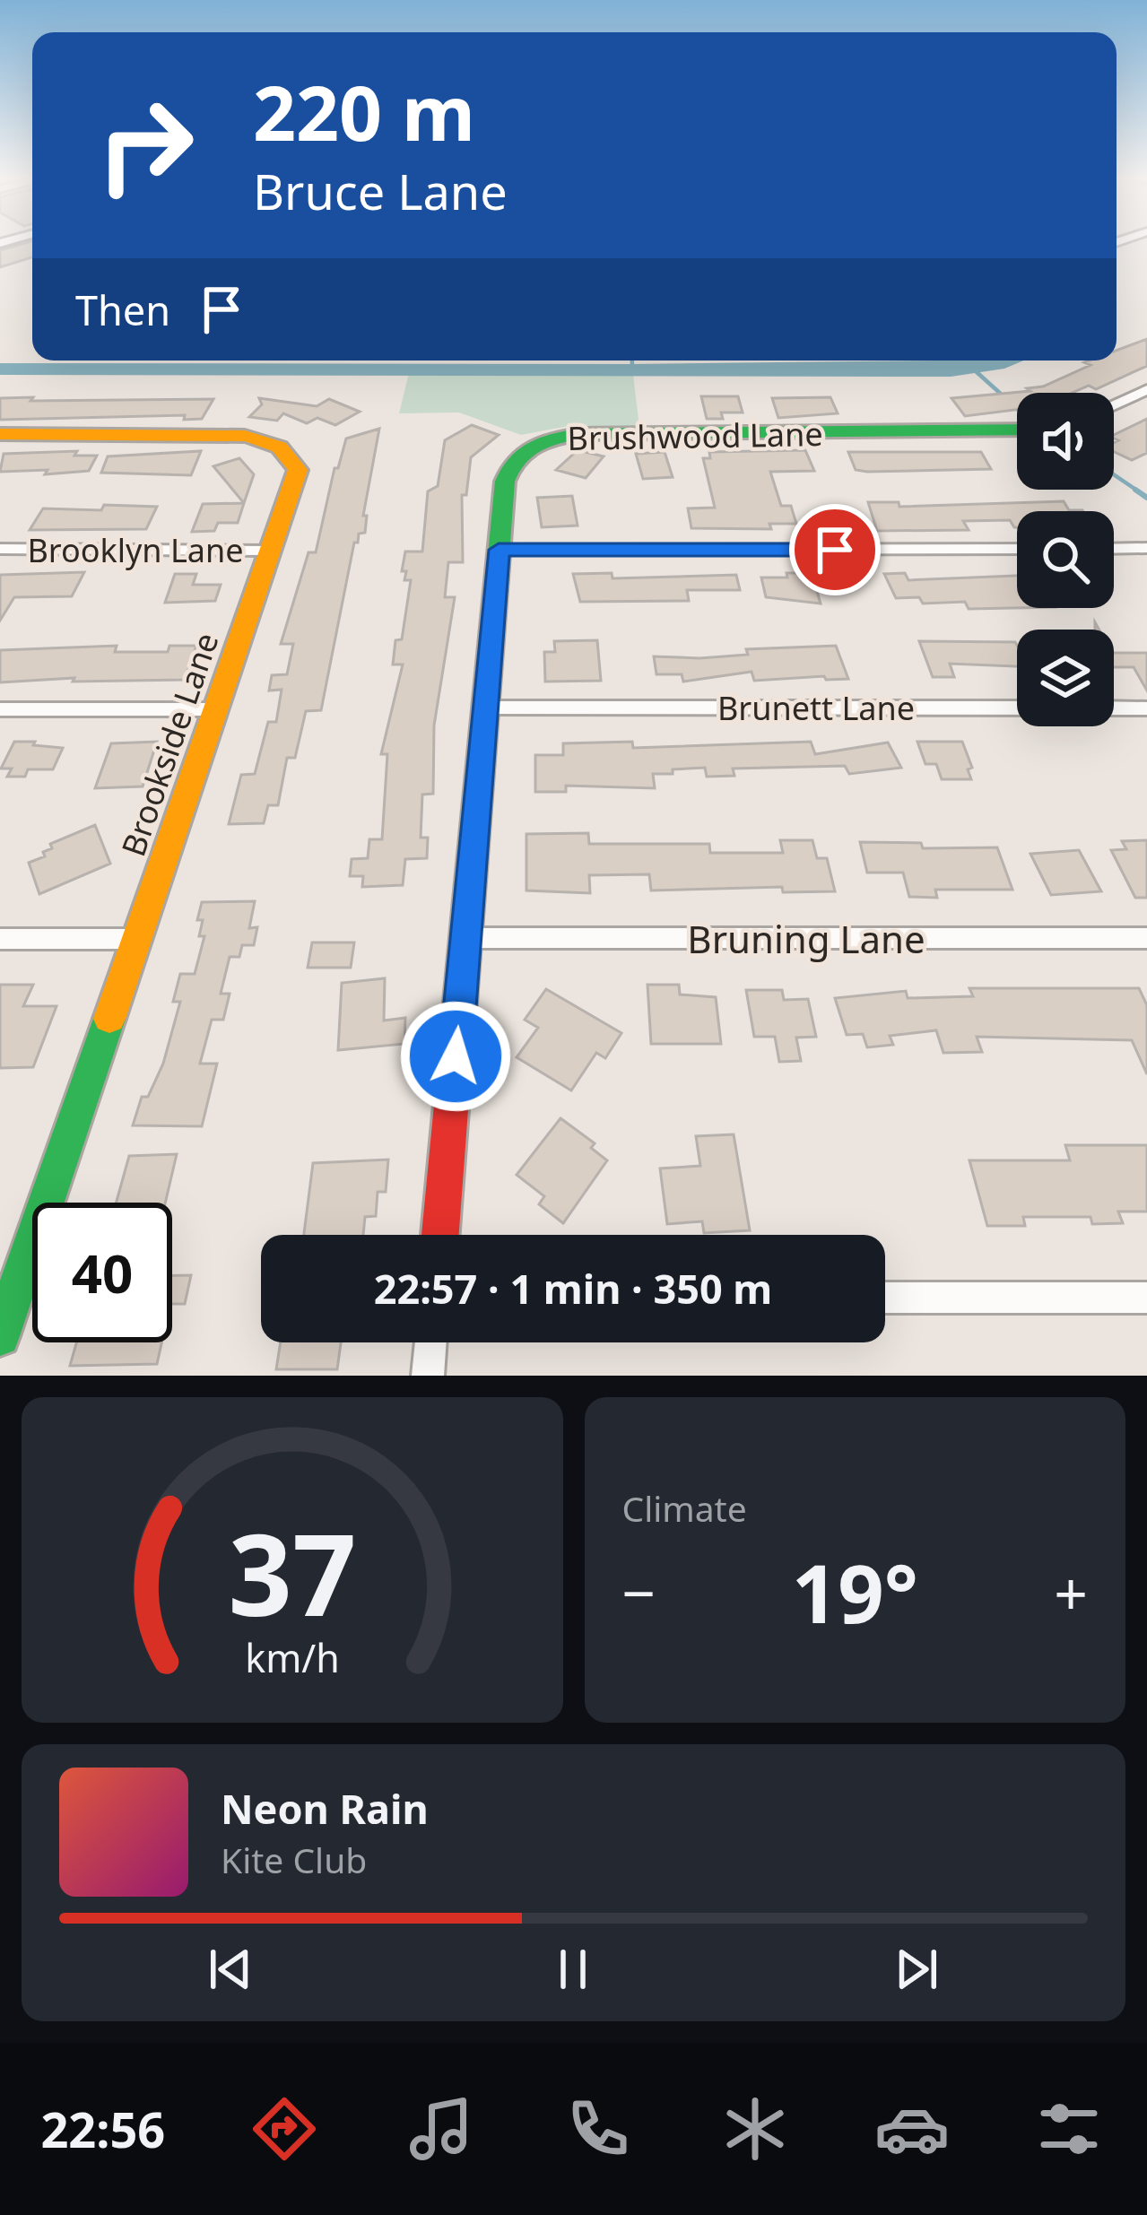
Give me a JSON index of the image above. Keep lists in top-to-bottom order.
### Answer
{
  "streets": {
    "street": [
      "Brushwood Lane",
      "Brooklyn Lane",
      "Brunett Lane",
      "Brookside Lane",
      "Bruning Lane"
    ]
  },
  "crossings": [
    ["Brushwood Lane", "Brunett Lane"],
    ["Brushwood Lane", "Bruning Lane"],
    ["Brooklyn Lane", "Brookside Lane"]
  ],
  "page": {
    "turn": ["220 m", "Bruce Lane"],
    "then": "Then",
    "limit": "40",
    "trip": "22:57 · 1 min · 350 m",
    "tile": "Climate",
    "heat": ["−", "19°", "+"],
    "song": ["Neon Rain", "Kite Club"],
    "tabs": "22:56",
    "gauge": ["37", "km/h"]
  }
}
